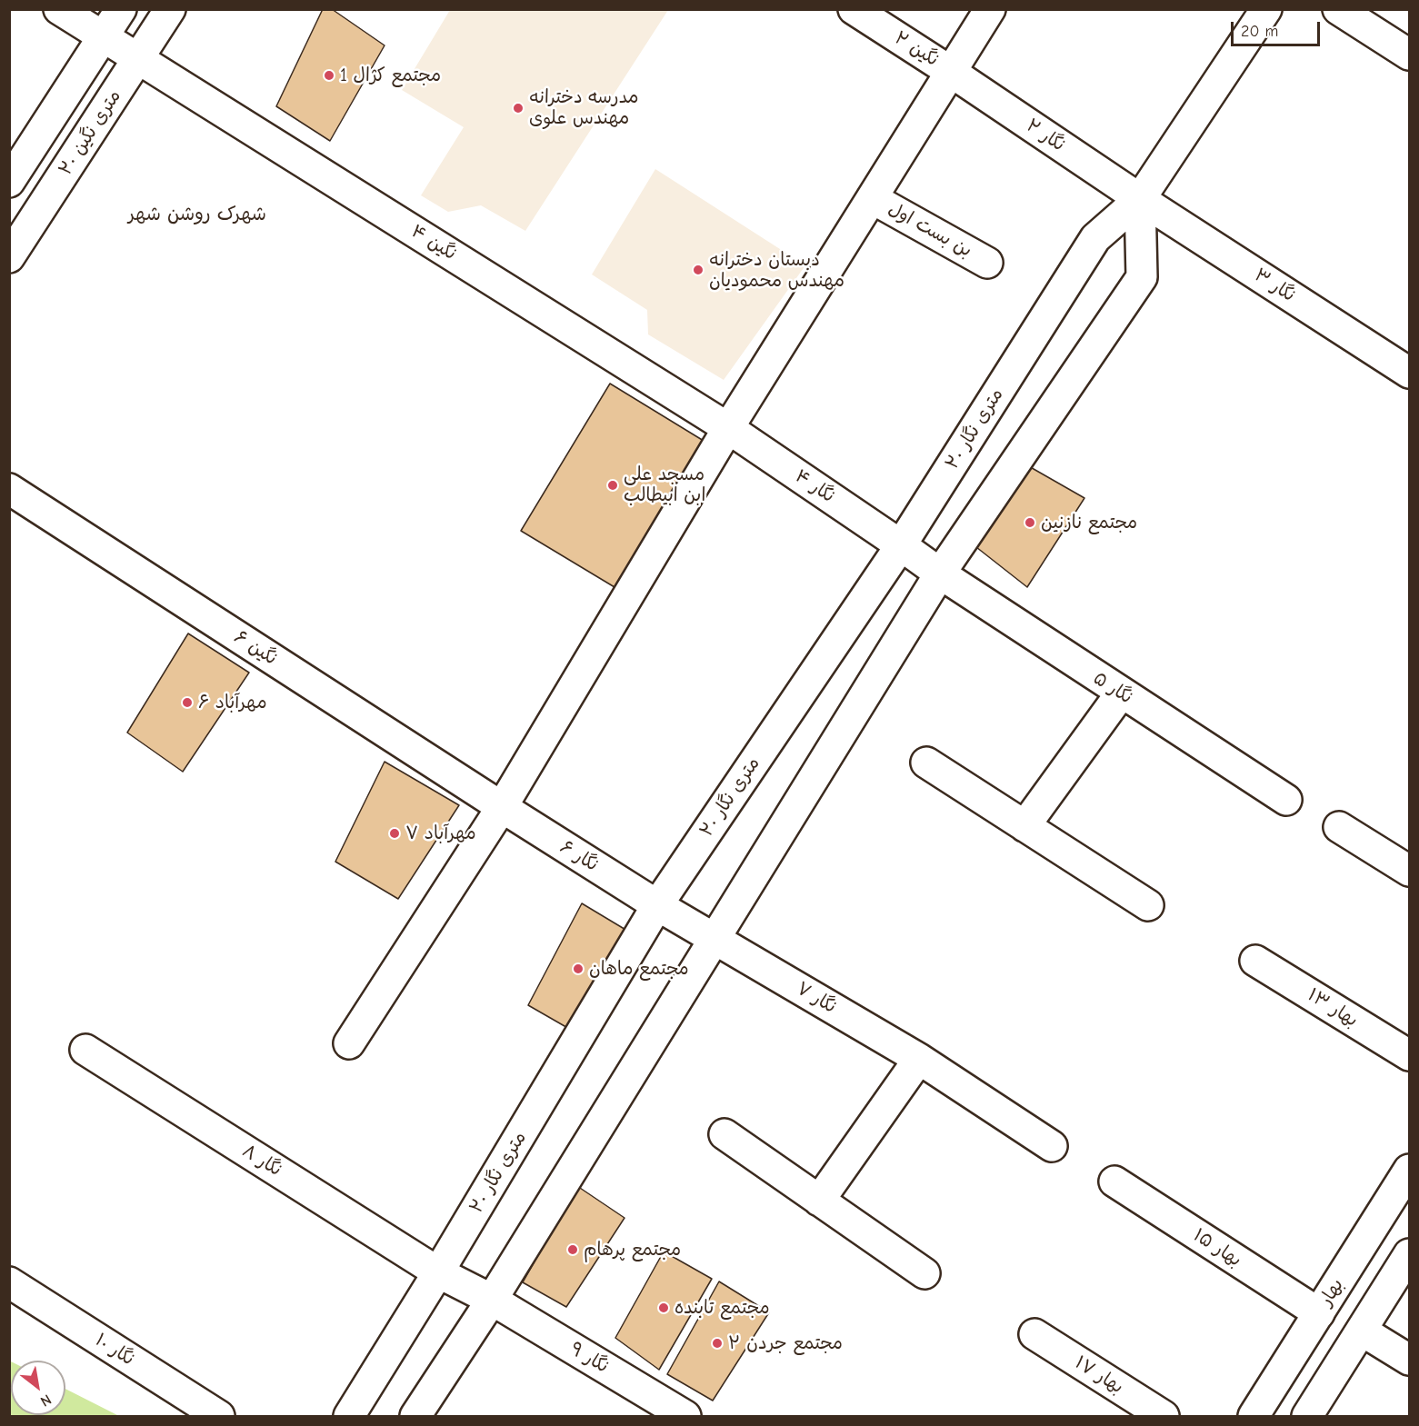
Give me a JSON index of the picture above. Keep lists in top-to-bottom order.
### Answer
{
  "streets": {
    "street": [
      "نگین ۲",
      "۲۰ متری نگین",
      "نگار ۲",
      "بن بست اول",
      "نگین ۴",
      "نگار ۳",
      "۲۰ متری نگار",
      "نگار ۴",
      "نگین ۶",
      "نگار ۵",
      "نگار ۶",
      "نگار ۷",
      "بهار ۱۳",
      "نگار ۸",
      "بهار ۱۵",
      "بهار",
      "نگار ۱۰",
      "نگار ۹",
      "بهار ۱۷"
    ]
  },
  "crossings": [
    ["نگین ۲", "نگار ۲"],
    ["۲۰ متری نگین", "نگین ۴"],
    ["نگار ۲", "نگار ۳"],
    ["نگار ۲", "۲۰ متری نگار"],
    ["نگین ۴", "نگار ۴"],
    ["نگار ۳", "۲۰ متری نگار"],
    ["۲۰ متری نگار", "نگار ۴"],
    ["۲۰ متری نگار", "نگار ۶"],
    ["۲۰ متری نگار", "نگار ۸"],
    ["نگار ۴", "نگار ۵"],
    ["نگین ۶", "نگار ۶"],
    ["نگار ۶", "نگار ۷"],
    ["نگار ۸", "نگار ۹"],
    ["بهار ۱۵", "بهار"]
  ],
  "districts": ["شهرک روشن شهر"],
  "places": [
    "مجتمع کژال 1",
    "مدرسه دخترانه مهندس علوی",
    "دبستان دخترانه مهندس محمودیان",
    "مسجد علی ابن ابیطالب",
    "مجتمع نازنین",
    "مهرآباد ۶",
    "مهرآباد ۷",
    "مجتمع ماهان",
    "مجتمع پرهام",
    "مجتمع تابنده",
    "مجتمع جردن ۲"
  ],
  "scale_bar": "20 m",
  "north": "bottom right"
}
